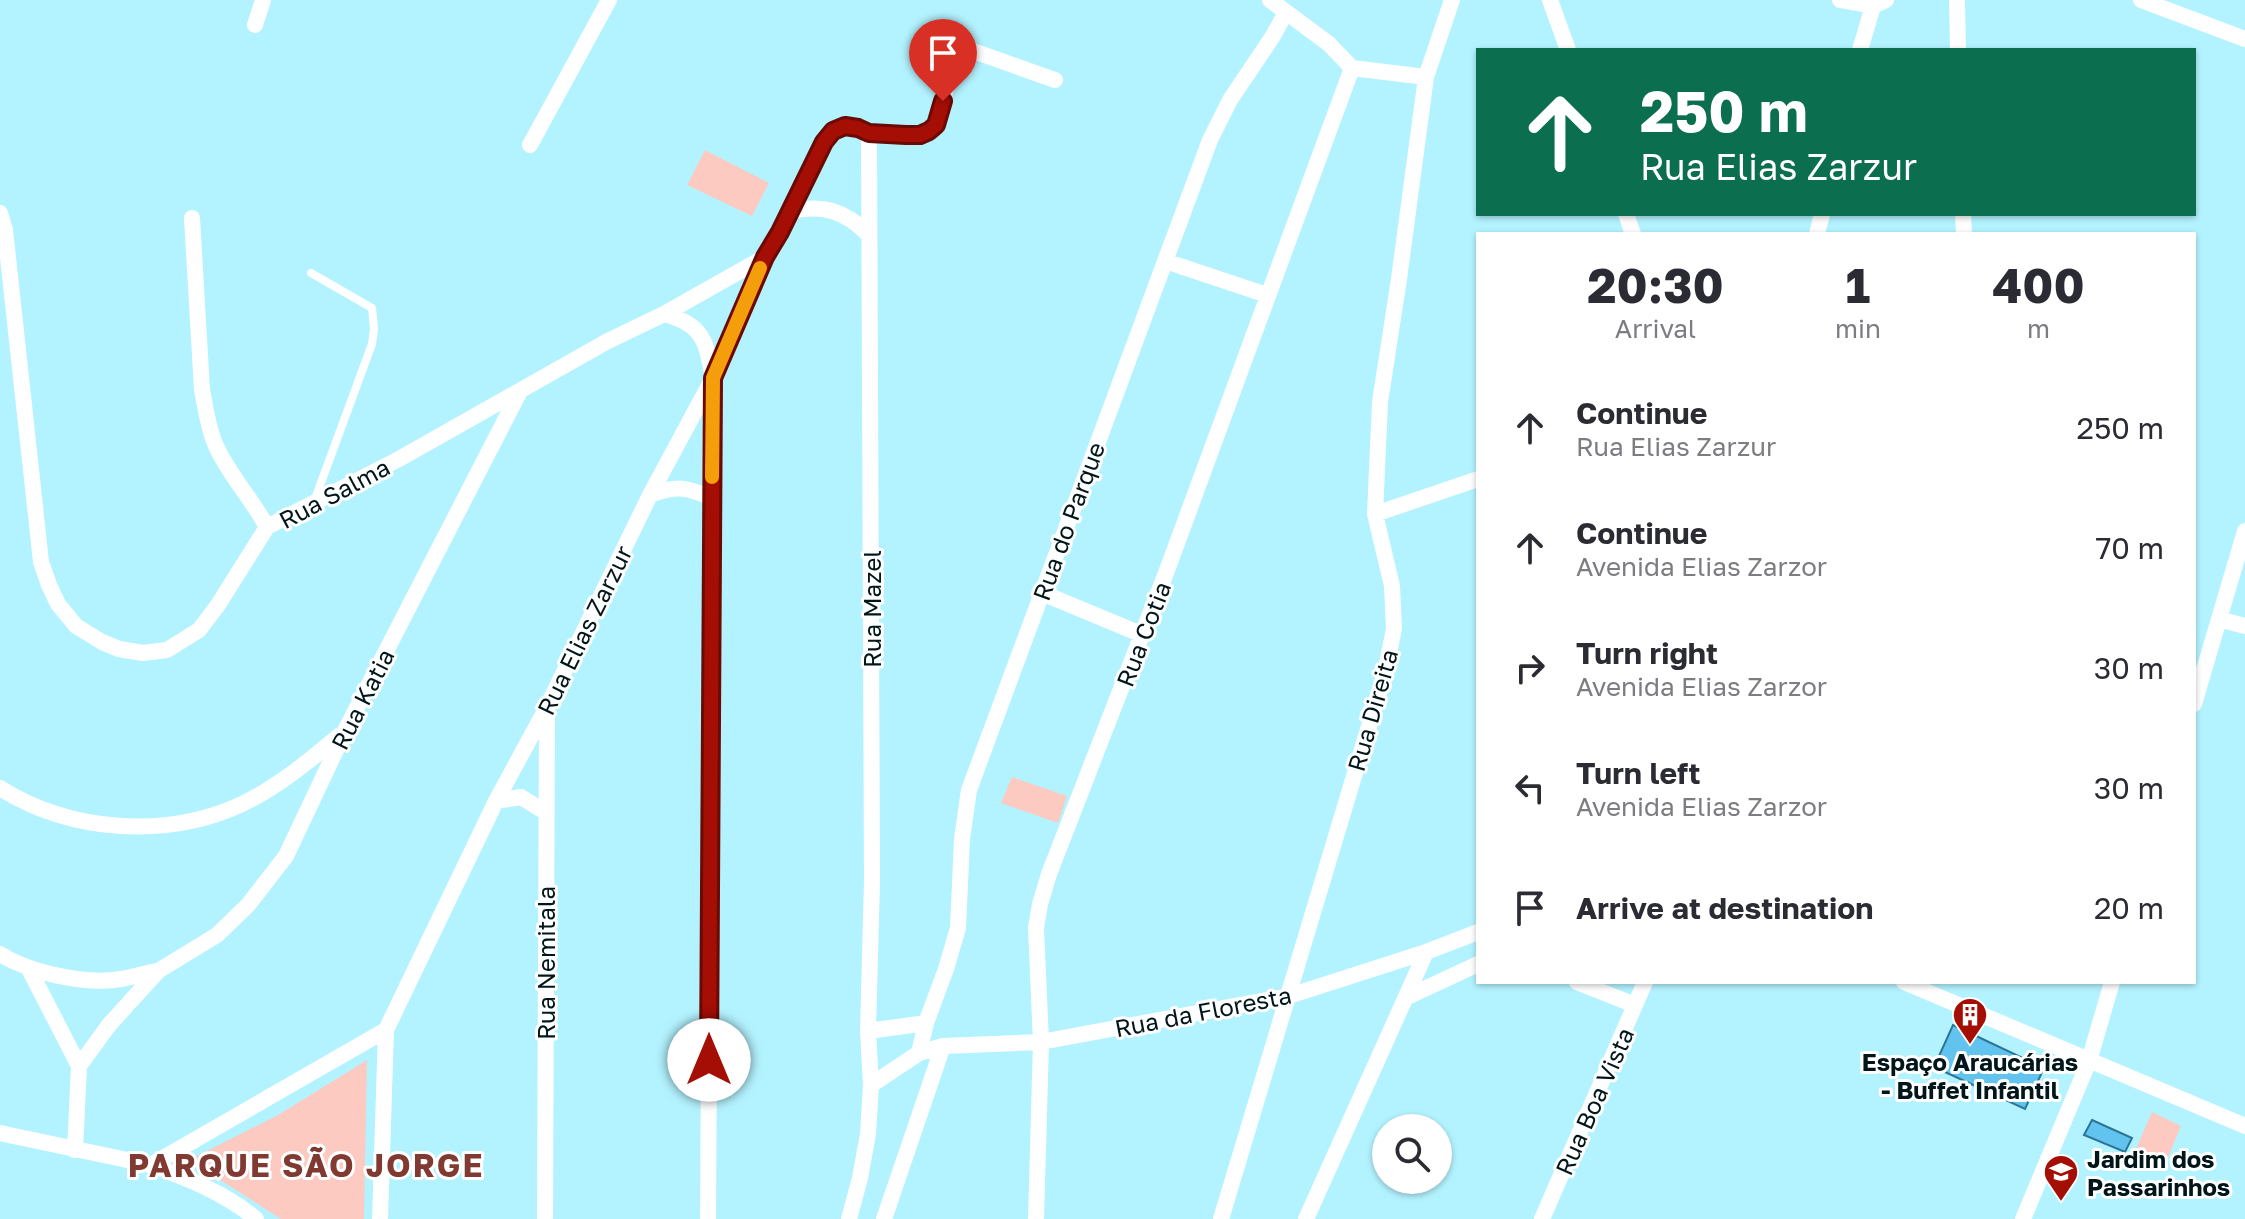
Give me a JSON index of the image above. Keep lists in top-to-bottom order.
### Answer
{
  "streets": {
    "street": [
      "Rua Salma",
      "Rua do Parque",
      "Rua Mazel",
      "Rua Elias Zarzur",
      "Rua Cotia",
      "Rua Katia",
      "Rua Direita",
      "Rua Nemitala",
      "Rua da Floresta",
      "Rua Boa Vista"
    ]
  },
  "crossings": [
    ["Rua Salma", "Rua Elias Zarzur"],
    ["Rua Salma", "Rua Katia"],
    ["Rua do Parque", "Rua da Floresta"],
    ["Rua Mazel", "Rua Elias Zarzur"],
    ["Rua Mazel", "Rua da Floresta"],
    ["Rua Elias Zarzur", "Rua Nemitala"],
    ["Rua Cotia", "Rua da Floresta"],
    ["Rua Direita", "Rua da Floresta"]
  ],
  "districts": ["PARQUE SÃO JORGE"],
  "places": {
    "building": ["Espaço Araucárias - Buffet Infantil"],
    "school or university": ["Jardim dos Passarinhos"]
  },
  "page": {
    "turn": ["250 m", "Rua Elias Zarzur"],
    "eta": [
      "20:30",
      "Arrival",
      "1",
      "min",
      "400",
      "m"
    ],
    "list": [
      {
        "name": "Continue",
        "note": "Rua Elias Zarzur",
        "value": "250 m"
      },
      {
        "name": "Continue",
        "note": "Avenida Elias Zarzor",
        "value": "70 m"
      },
      {
        "name": "Turn right",
        "note": "Avenida Elias Zarzor",
        "value": "30 m"
      },
      {
        "name": "Turn left",
        "note": "Avenida Elias Zarzor",
        "value": "30 m"
      },
      {
        "name": "Arrive at destination",
        "value": "20 m"
      }
    ]
  }
}
